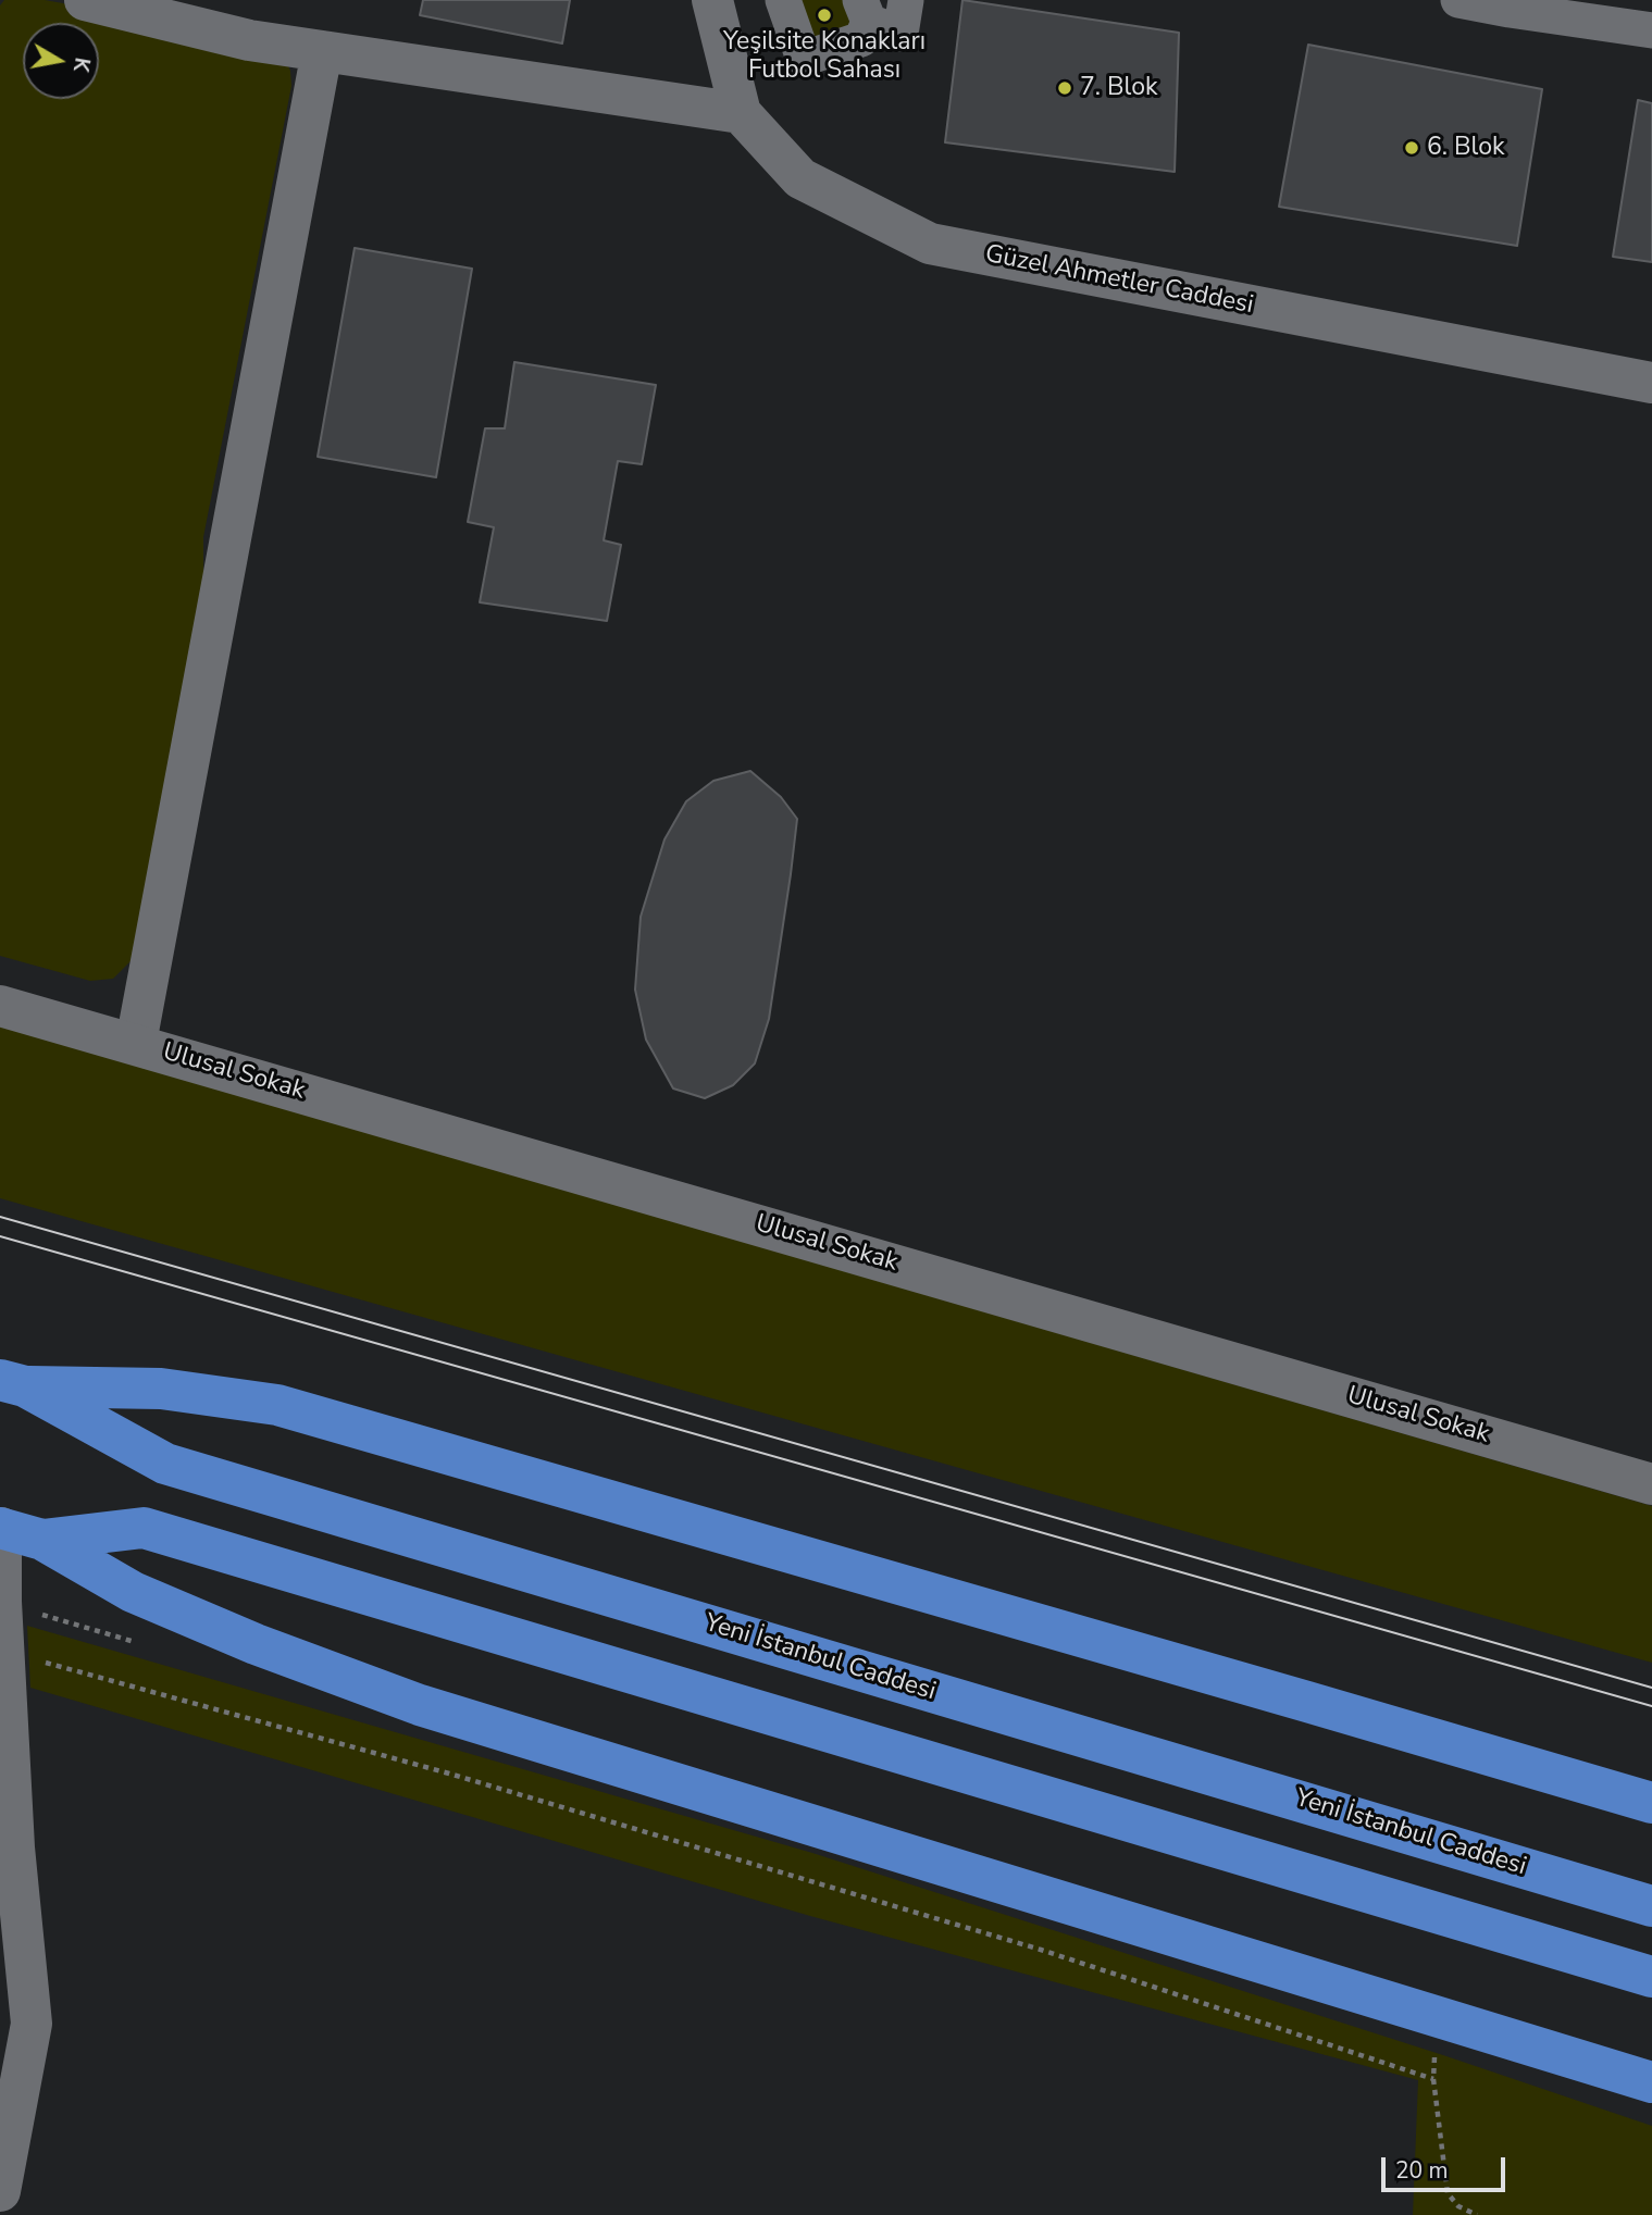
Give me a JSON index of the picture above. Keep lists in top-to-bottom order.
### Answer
{
  "streets": {
    "highway": ["Yeni İstanbul Caddesi"],
    "street": ["Güzel Ahmetler Caddesi", "Ulusal Sokak"]
  },
  "places": ["Yeşilsite Konakları Futbol Sahası", "7. Blok", "6. Blok"],
  "scale_bar": "20 m",
  "north": "right"
}
